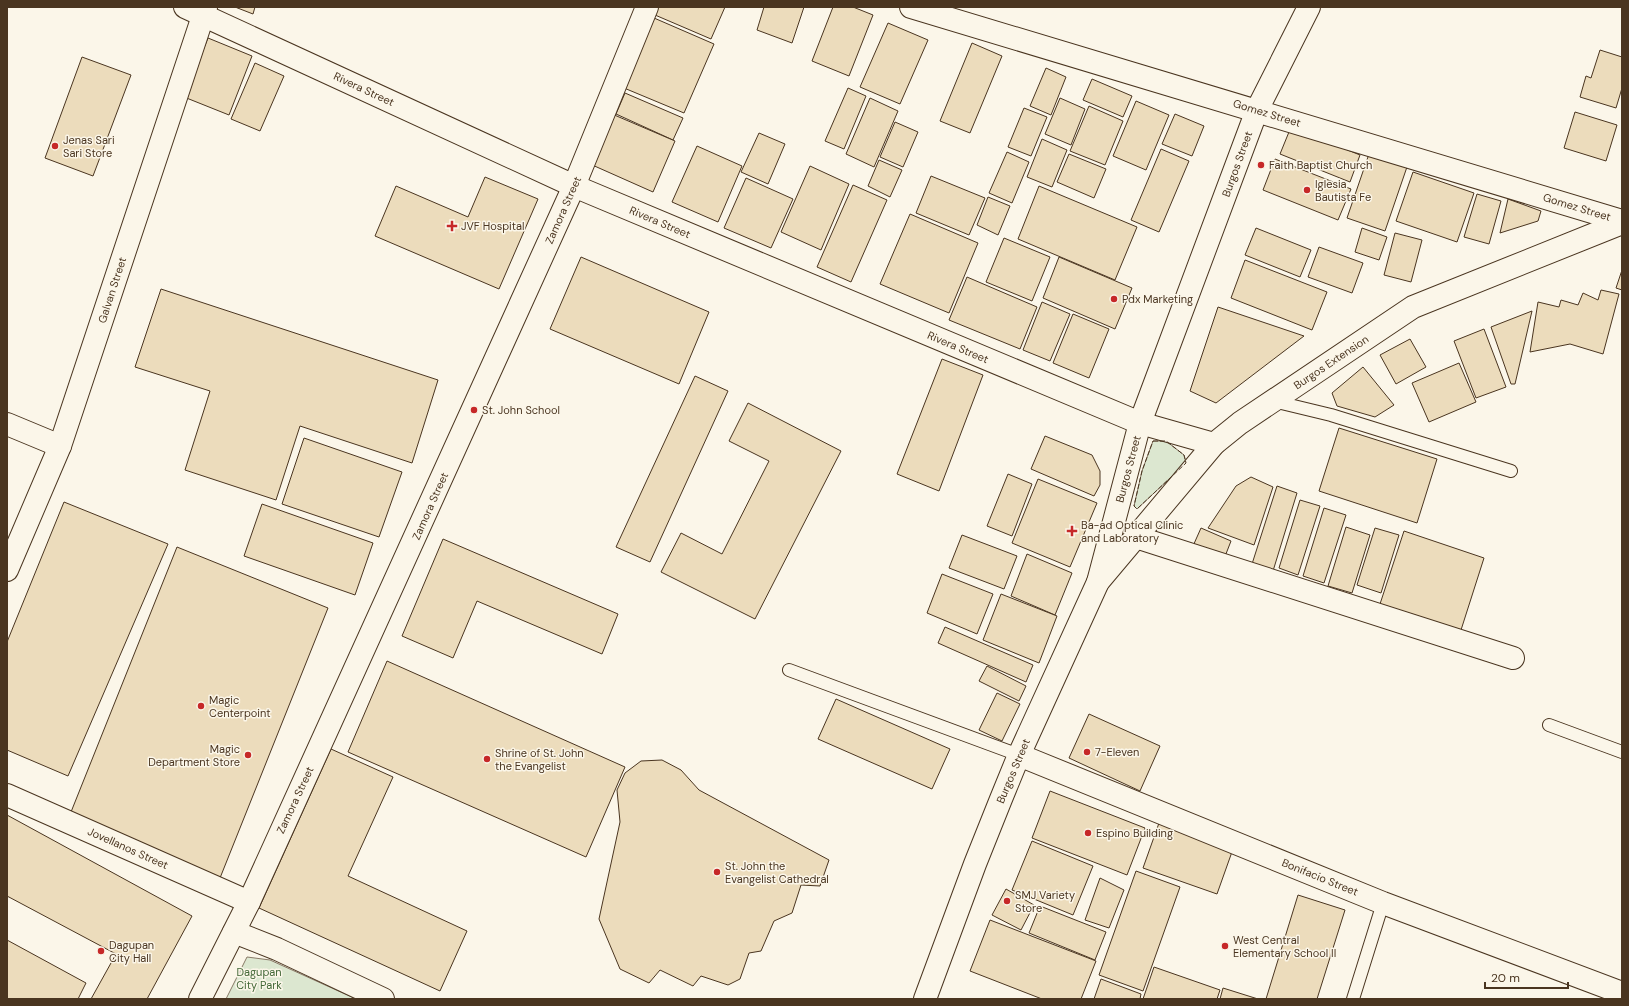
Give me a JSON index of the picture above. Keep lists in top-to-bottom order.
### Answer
{
  "streets": {
    "street": [
      "Rivera Street",
      "Gomez Street",
      "Burgos Street",
      "Zamora Street",
      "Galvan Street",
      "Burgos Extension",
      "Jovellanos Street",
      "Bonifacio Street"
    ]
  },
  "crossings": [
    ["Rivera Street", "Burgos Street"],
    ["Rivera Street", "Zamora Street"],
    ["Rivera Street", "Galvan Street"],
    ["Rivera Street", "Burgos Extension"],
    ["Gomez Street", "Burgos Street"],
    ["Gomez Street", "Burgos Extension"],
    ["Burgos Street", "Burgos Extension"],
    ["Burgos Street", "Bonifacio Street"],
    ["Zamora Street", "Jovellanos Street"]
  ],
  "parks": ["Dagupan City Park"],
  "places": {
    "other": [
      "Jenas Sari Sari Store",
      "Faith Baptist Church",
      "Iglesia Bautista Fe",
      "Pdx Marketing",
      "St. John School",
      "Magic Centerpoint",
      "7-Eleven",
      "Magic Department Store",
      "Shrine of St. John the Evangelist",
      "Espino Building",
      "St. John the Evangelist Cathedral",
      "SMJ Variety Store",
      "West Central Elementary School II",
      "Dagupan City Hall"
    ],
    "health": ["JVF Hospital", "Ba-ad Optical Clinic and Laboratory"]
  },
  "scale_bar": "20 m"
}
